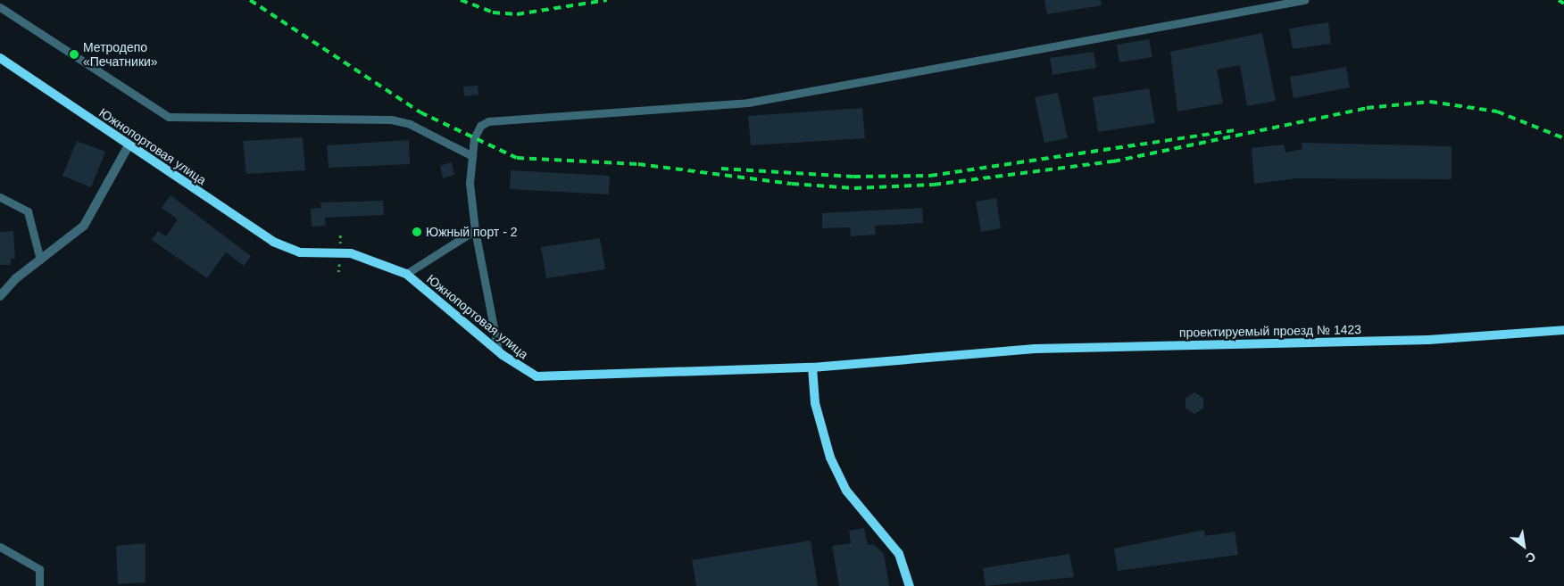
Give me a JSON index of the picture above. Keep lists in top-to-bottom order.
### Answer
{
  "streets": {
    "main road": ["Южнопортовая улица", "проектируемый проезд № 1423"]
  },
  "crossings": [
    ["Южнопортовая улица", "проектируемый проезд № 1423"]
  ],
  "places": ["Метродепо «Печатники»", "Южный порт - 2"],
  "north": "bottom right"
}
